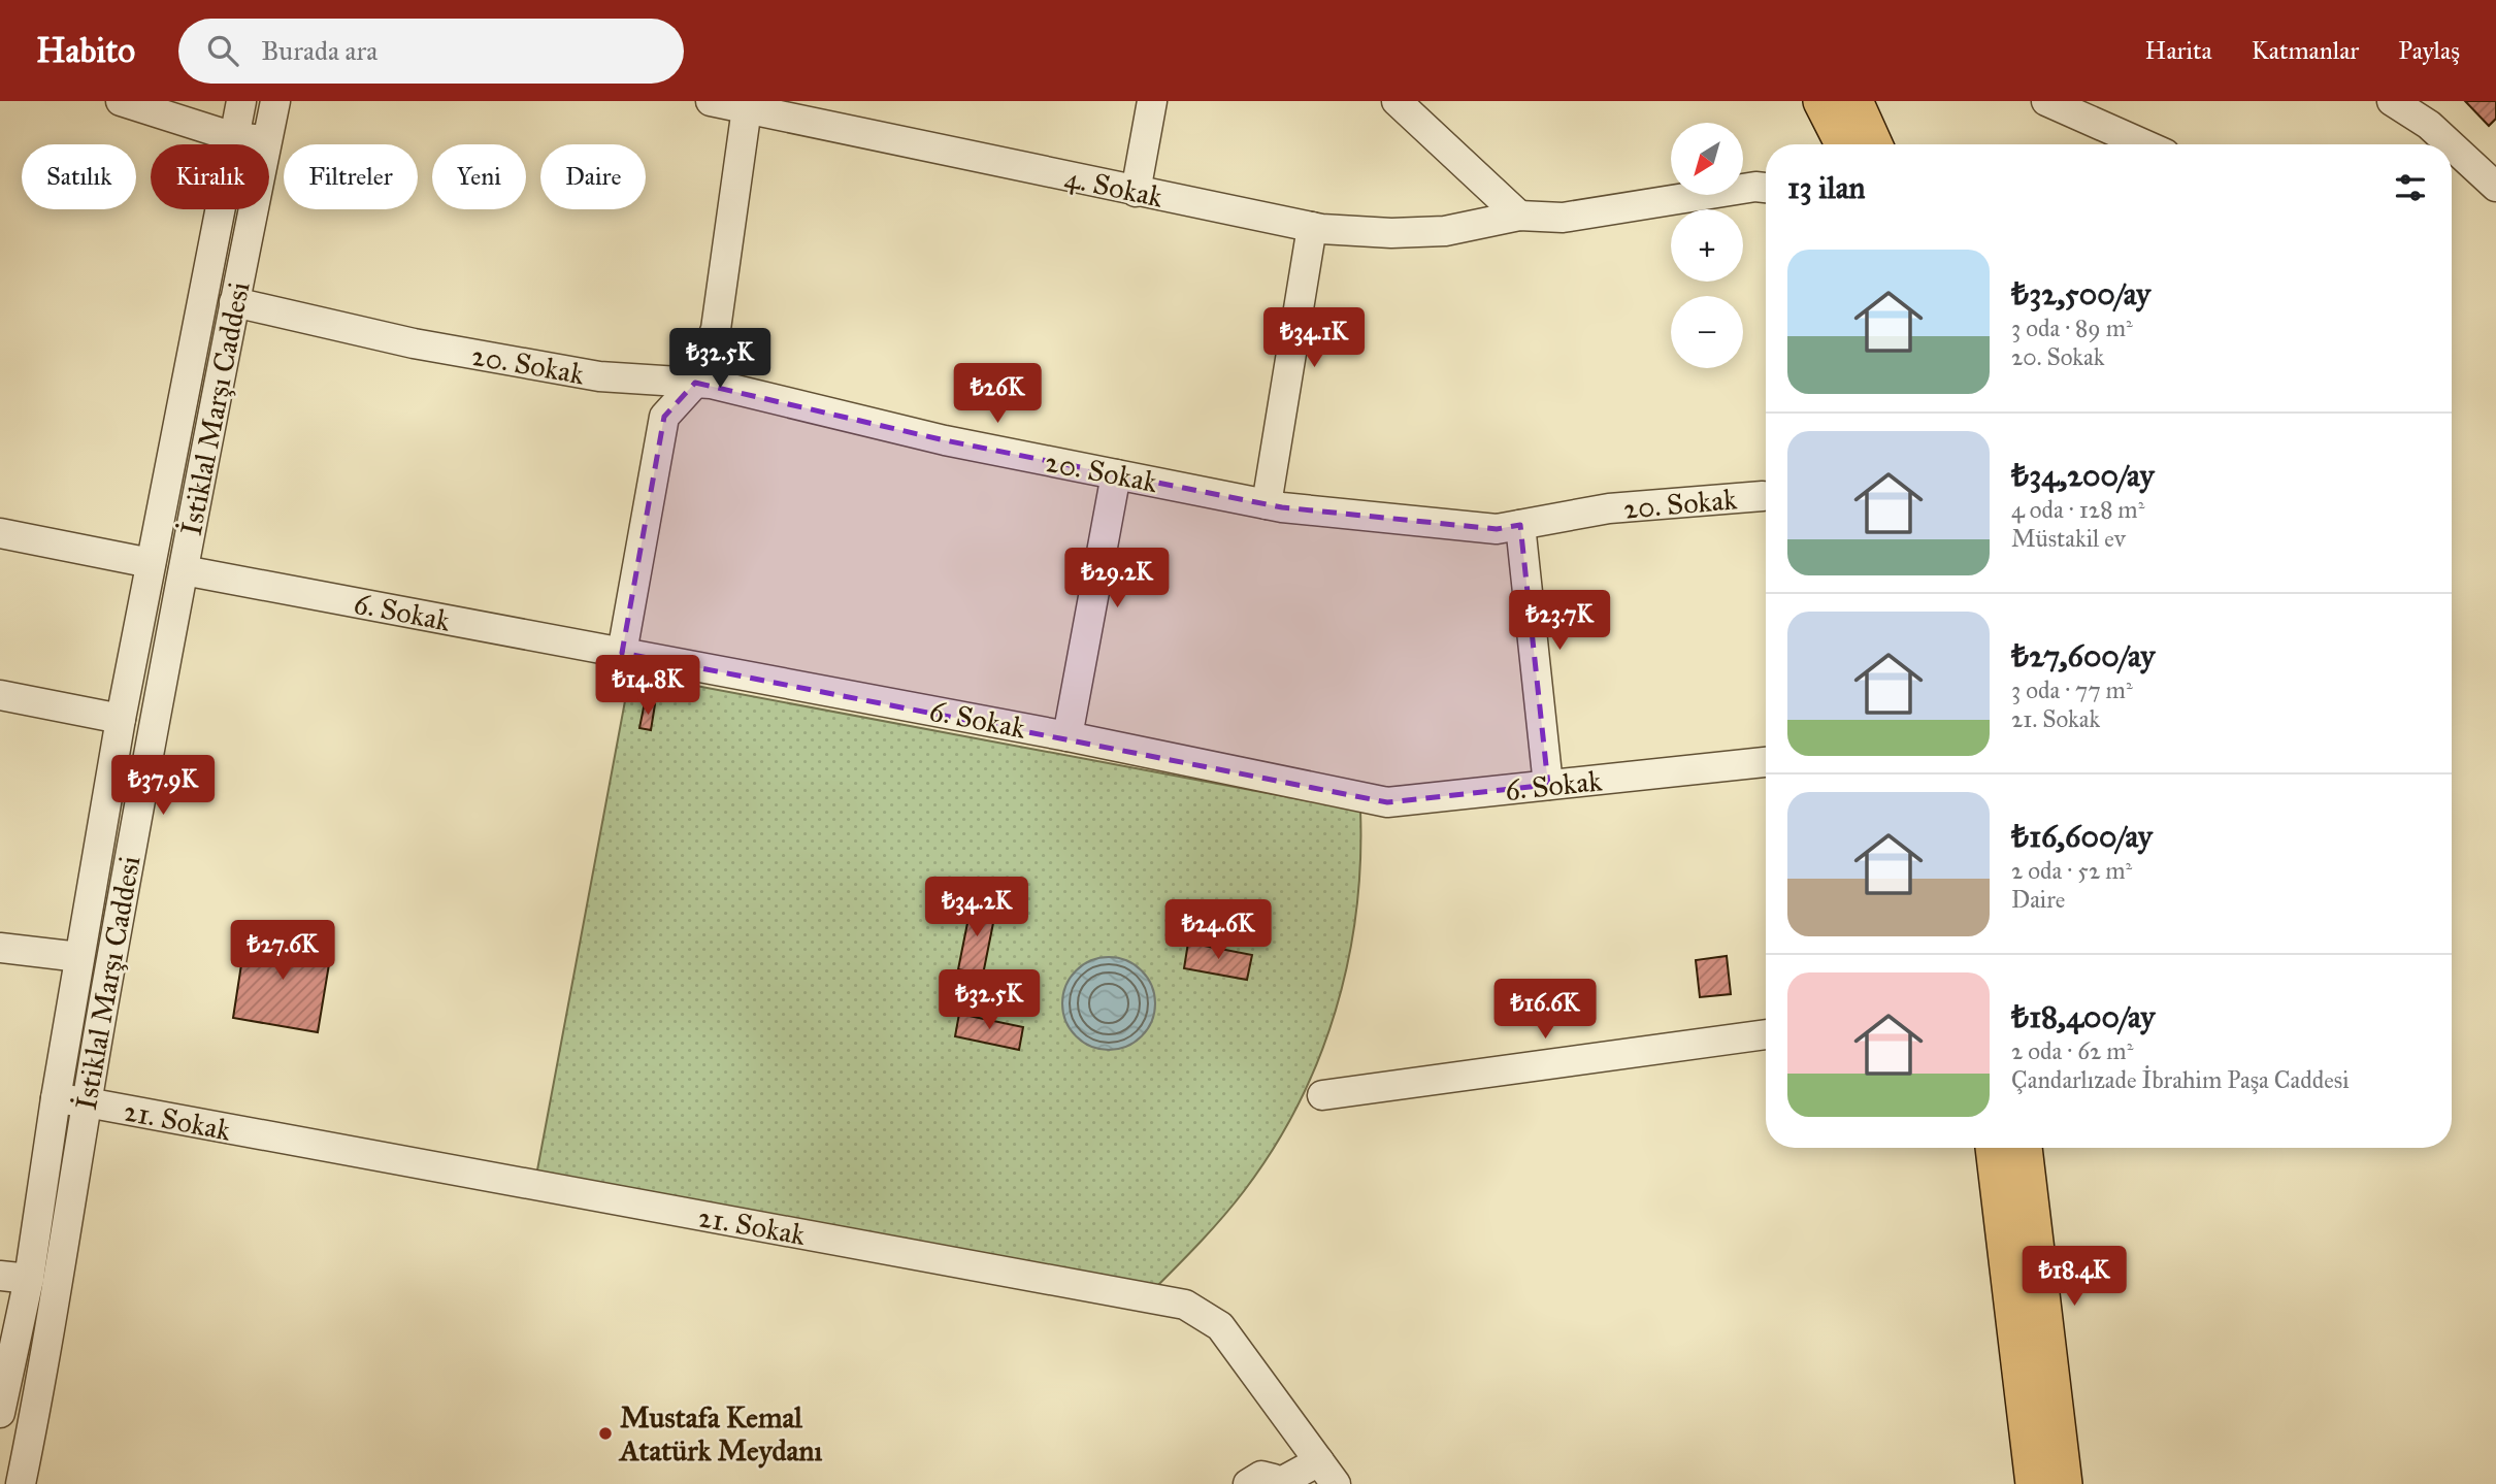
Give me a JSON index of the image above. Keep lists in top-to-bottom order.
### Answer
{
  "streets": {
    "street": [
      "4. Sokak",
      "20. Sokak",
      "İstiklal Marşı Caddesi",
      "6. Sokak",
      "21. Sokak"
    ]
  },
  "crossings": [
    ["20. Sokak", "İstiklal Marşı Caddesi"],
    ["İstiklal Marşı Caddesi", "6. Sokak"],
    ["İstiklal Marşı Caddesi", "21. Sokak"]
  ],
  "places": ["Mustafa Kemal Atatürk Meydanı"],
  "north": "bottom left",
  "page": {
    "header": "Habito",
    "search": "Burada ara",
    "nav": ["Harita", "Katmanlar", "Paylaş"],
    "map_buttons": ["+", "−"],
    "chip": [
      "Satılık",
      "Kiralık",
      "Filtreler",
      "Yeni",
      "Daire"
    ],
    "heading": "13 ilan",
    "list": [
      {
        "name": "₺32,500/ay",
        "note": "3 oda · 89 m² · 20. Sokak"
      },
      {
        "name": "₺34,200/ay",
        "note": "4 oda · 128 m² · Müstakil ev"
      },
      {
        "name": "₺27,600/ay",
        "note": "3 oda · 77 m² · 21. Sokak"
      },
      {
        "name": "₺16,600/ay",
        "note": "2 oda · 52 m² · Daire"
      },
      {
        "name": "₺18,400/ay",
        "note": "2 oda · 62 m² · Çandarlızade İbrahim Paşa Caddesi"
      }
    ],
    "price": [
      "₺34.1K",
      "₺32.5K",
      "₺26K",
      "₺29.2K",
      "₺23.7K",
      "₺14.8K",
      "₺37.9K",
      "₺34.2K",
      "₺24.6K",
      "₺27.6K",
      "₺32.5K",
      "₺16.6K",
      "₺18.4K"
    ]
  }
}
